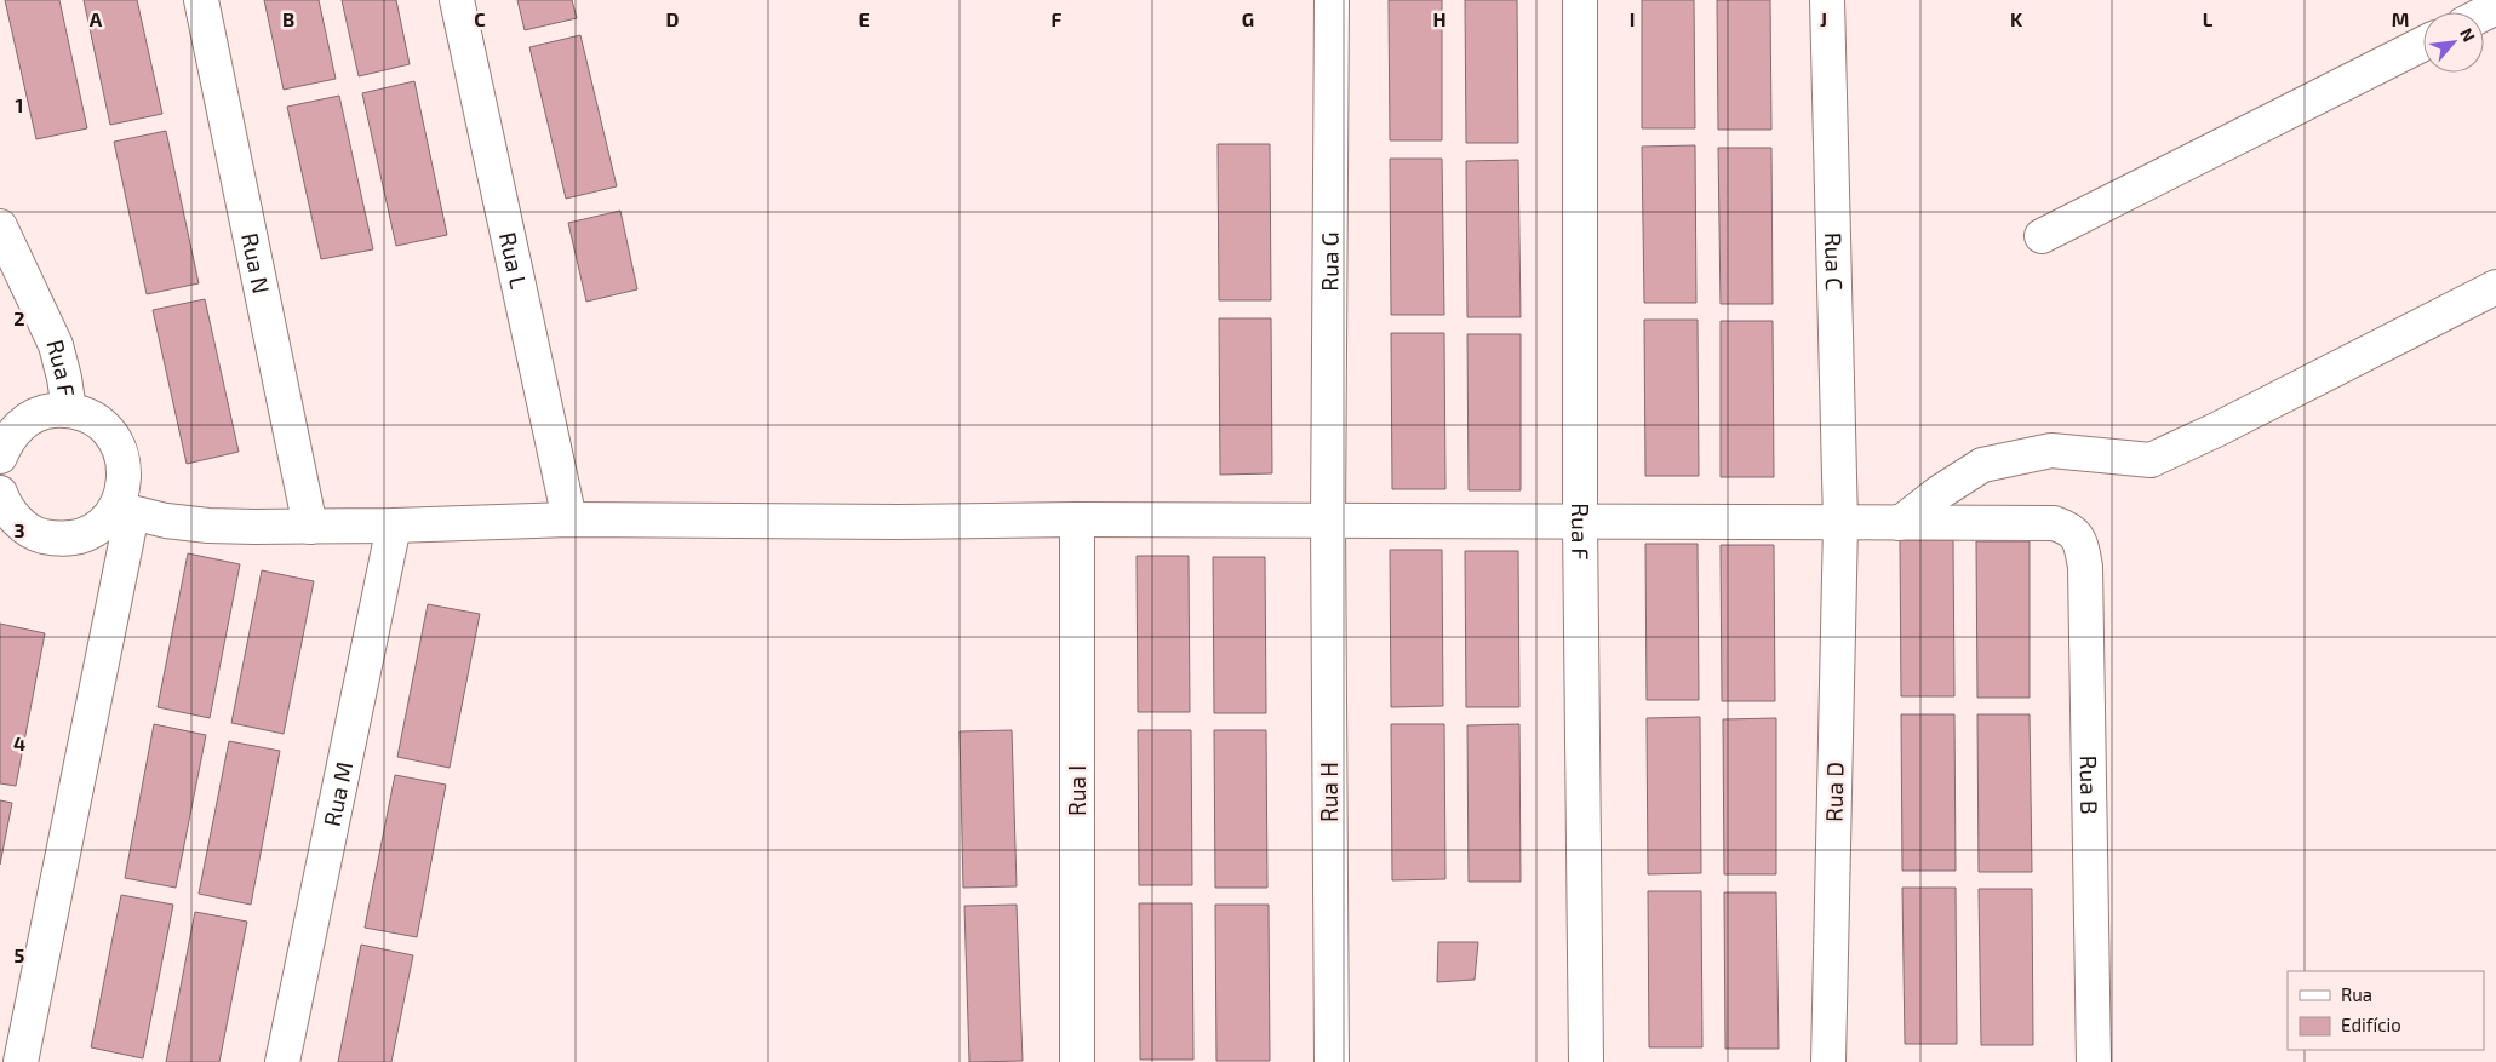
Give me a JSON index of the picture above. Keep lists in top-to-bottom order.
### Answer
{
  "streets": {
    "street": [
      "Rua L",
      "Rua G",
      "Rua C",
      "Rua N",
      "Rua F",
      "Rua B",
      "Rua I",
      "Rua H",
      "Rua D",
      "Rua M"
    ]
  },
  "crossings": [
    ["Rua G", "Rua H"],
    ["Rua C", "Rua D"]
  ],
  "legend": ["Rua", "Edifício"],
  "north": "top right",
  "grid": {
    "columns": [
      "A",
      "B",
      "C",
      "D",
      "E",
      "F",
      "G",
      "H",
      "I",
      "J",
      "K",
      "L",
      "M"
    ],
    "rows": [
      "1",
      "2",
      "3",
      "4",
      "5"
    ]
  }
}
